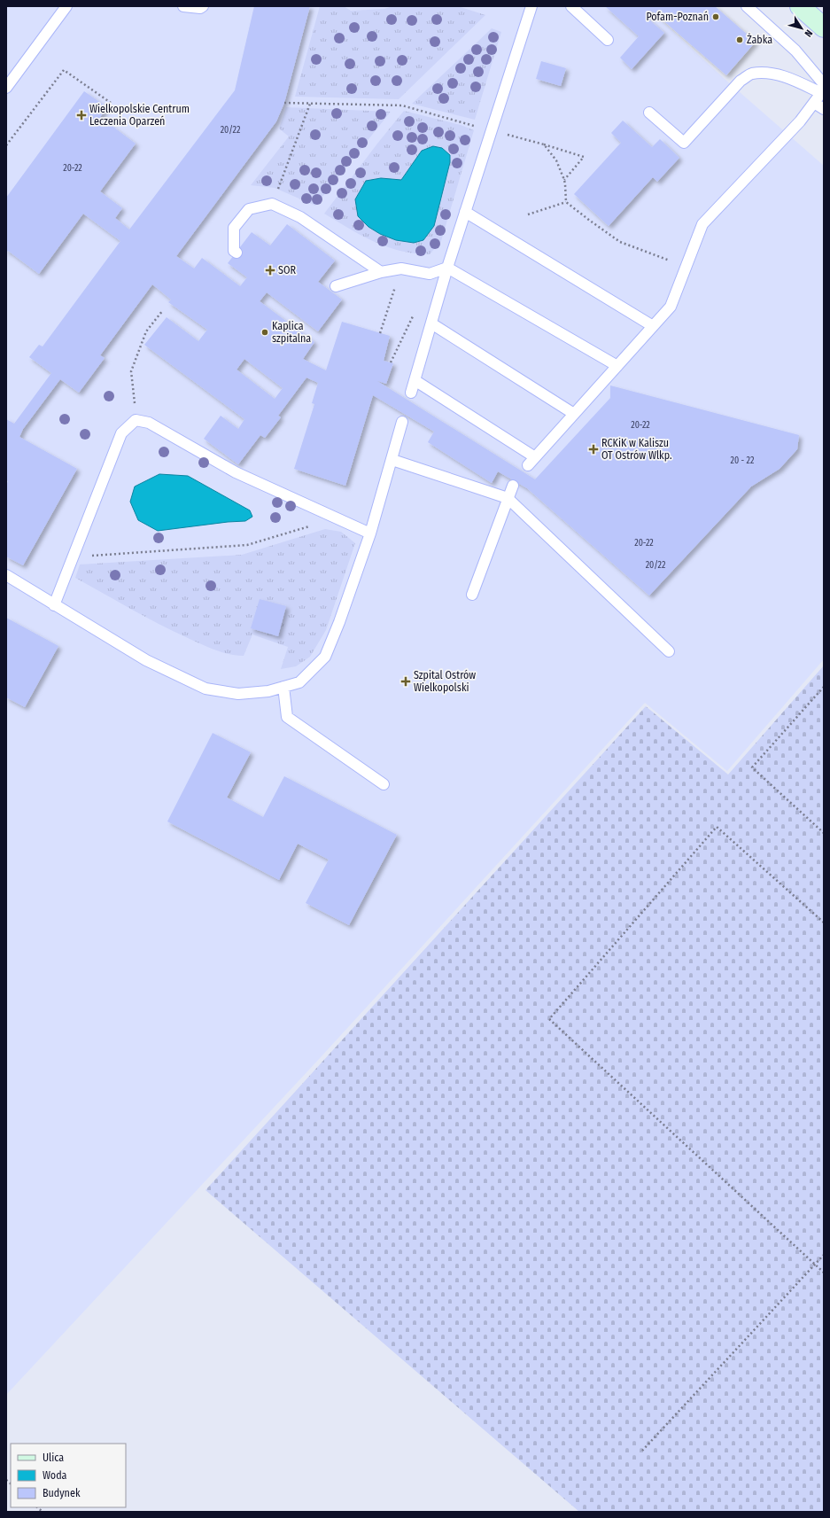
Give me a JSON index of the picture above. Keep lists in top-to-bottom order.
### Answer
{
  "places": {
    "other": ["Pofam-Poznań", "Żabka", "Kaplica szpitalna"],
    "health": [
      "Wielkopolskie Centrum Leczenia Oparzeń",
      "SOR",
      "RCKiK w Kaliszu OT Ostrów Wlkp.",
      "Szpital Ostrów Wielkopolski"
    ]
  },
  "house_numbers": [
    "20/22",
    "20-22",
    "20-22",
    "20 - 22",
    "20-22",
    "20/22"
  ],
  "legend": ["Ulica", "Woda", "Budynek"],
  "north": "bottom right"
}
